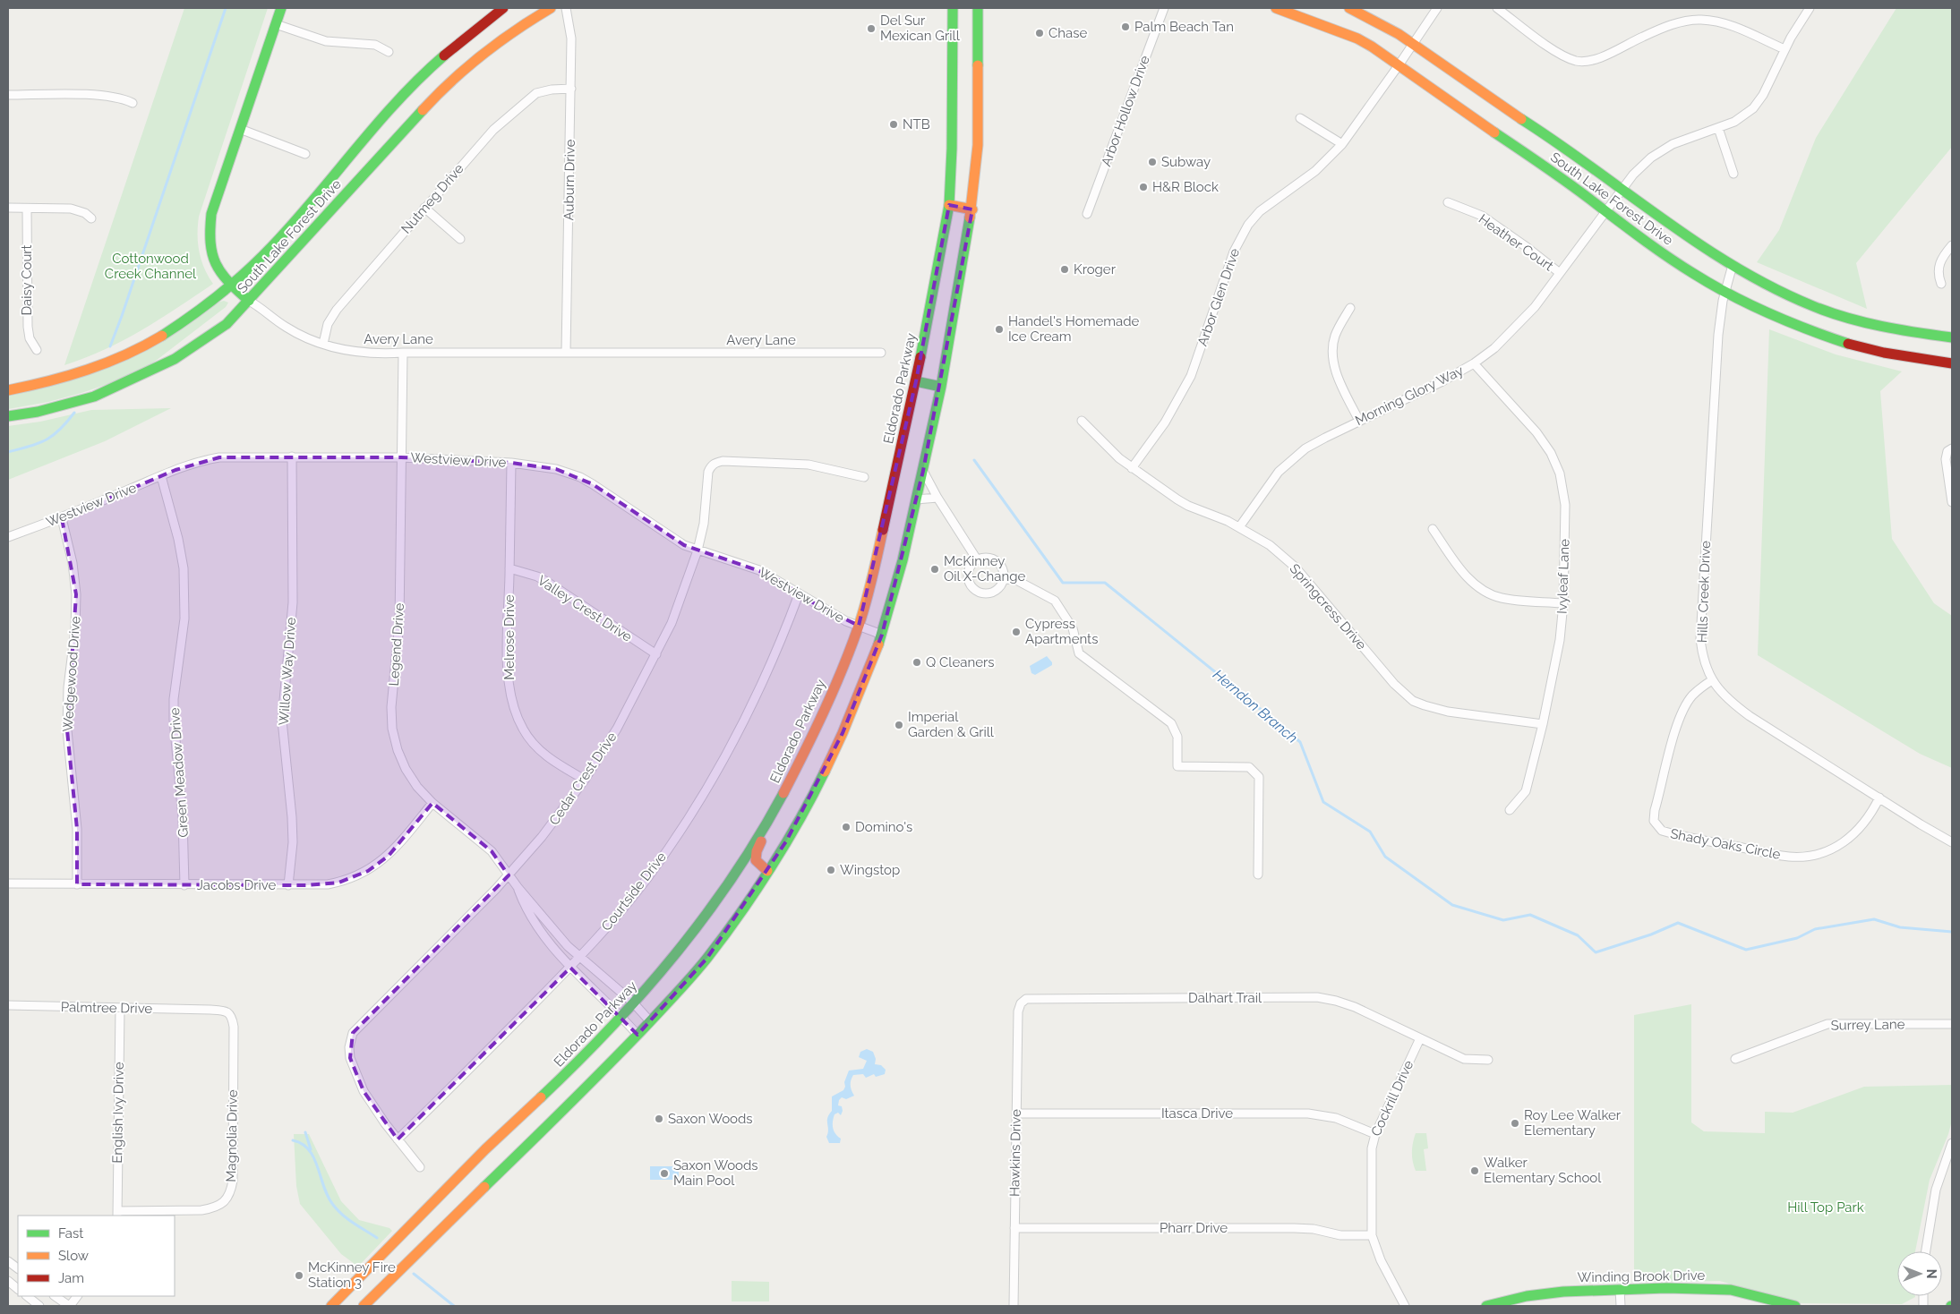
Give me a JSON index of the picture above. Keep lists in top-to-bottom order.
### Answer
{
  "streets": {
    "main road": [
      "South Lake Forest Drive",
      "Avery Lane",
      "Eldorado Parkway",
      "Winding Brook Drive"
    ],
    "street": [
      "Arbor Hollow Drive",
      "Auburn Drive",
      "Nutmeg Drive",
      "Heather Court",
      "Daisy Court",
      "Arbor Glen Drive",
      "Morning Glory Way",
      "Westview Drive",
      "Ivyleaf Lane",
      "Hills Creek Drive",
      "Springcress Drive",
      "Valley Crest Drive",
      "Melrose Drive",
      "Legend Drive",
      "Willow Way Drive",
      "Wedgewood Drive",
      "Green Meadow Drive",
      "Cedar Crest Drive",
      "Shady Oaks Circle",
      "Jacobs Drive",
      "Courtside Drive",
      "Dalhart Trail",
      "Palmtree Drive",
      "Surrey Lane",
      "Cockrill Drive",
      "English Ivy Drive",
      "Itasca Drive",
      "Magnolia Drive",
      "Hawkins Drive",
      "Pharr Drive"
    ]
  },
  "crossings": [
    ["Auburn Drive", "Nutmeg Drive"],
    ["Auburn Drive", "Avery Lane"],
    ["Nutmeg Drive", "Avery Lane"],
    ["South Lake Forest Drive", "Arbor Glen Drive"],
    ["South Lake Forest Drive", "Avery Lane"],
    ["South Lake Forest Drive", "Morning Glory Way"],
    ["South Lake Forest Drive", "Hills Creek Drive"],
    ["Heather Court", "Morning Glory Way"],
    ["Arbor Glen Drive", "Springcress Drive"],
    ["Avery Lane", "Legend Drive"],
    ["Eldorado Parkway", "Westview Drive"],
    ["Eldorado Parkway", "Legend Drive"],
    ["Morning Glory Way", "Ivyleaf Lane"],
    ["Morning Glory Way", "Springcress Drive"],
    ["Westview Drive", "Melrose Drive"],
    ["Westview Drive", "Legend Drive"],
    ["Westview Drive", "Willow Way Drive"],
    ["Westview Drive", "Wedgewood Drive"],
    ["Westview Drive", "Green Meadow Drive"],
    ["Westview Drive", "Cedar Crest Drive"],
    ["Westview Drive", "Courtside Drive"],
    ["Ivyleaf Lane", "Springcress Drive"],
    ["Hills Creek Drive", "Shady Oaks Circle"],
    ["Valley Crest Drive", "Melrose Drive"],
    ["Valley Crest Drive", "Cedar Crest Drive"],
    ["Melrose Drive", "Cedar Crest Drive"],
    ["Legend Drive", "Cedar Crest Drive"],
    ["Legend Drive", "Jacobs Drive"],
    ["Legend Drive", "Courtside Drive"],
    ["Willow Way Drive", "Jacobs Drive"],
    ["Wedgewood Drive", "Jacobs Drive"],
    ["Green Meadow Drive", "Jacobs Drive"],
    ["Cedar Crest Drive", "Courtside Drive"],
    ["Dalhart Trail", "Cockrill Drive"],
    ["Dalhart Trail", "Hawkins Drive"],
    ["Palmtree Drive", "English Ivy Drive"],
    ["Palmtree Drive", "Magnolia Drive"],
    ["Cockrill Drive", "Itasca Drive"],
    ["Cockrill Drive", "Pharr Drive"],
    ["English Ivy Drive", "Magnolia Drive"],
    ["Itasca Drive", "Hawkins Drive"],
    ["Hawkins Drive", "Pharr Drive"]
  ],
  "water": ["Herndon Branch"],
  "parks": ["Cottonwood Creek Channel", "Hill Top Park"],
  "places": [
    "Palm Beach Tan",
    "Del Sur Mexican Grill",
    "Chase",
    "NTB",
    "Subway",
    "H&R Block",
    "Kroger",
    "Handel's Homemade Ice Cream",
    "McKinney Oil X-Change",
    "Cypress Apartments",
    "Q Cleaners",
    "Imperial Garden & Grill",
    "Domino's",
    "Wingstop",
    "Saxon Woods",
    "Roy Lee Walker Elementary",
    "Walker Elementary School",
    "Saxon Woods Main Pool",
    "McKinney Fire Station 3"
  ],
  "legend": ["Fast", "Slow", "Jam"],
  "north": "right"
}
